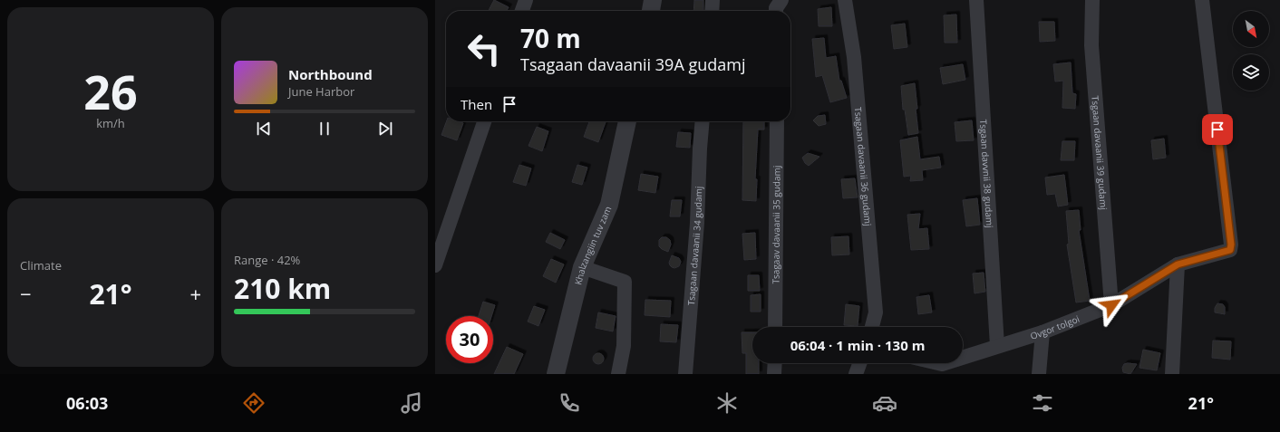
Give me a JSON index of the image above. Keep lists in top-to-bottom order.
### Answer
{
  "streets": {
    "street": [
      "Tsgaan davaanii 39 gudamj",
      "Tsagaan davaanii 36 gudamj",
      "Tsgaan davvnii 38 gudamj",
      "Tsagaav davaanii 35 gudamj",
      "Khalzangiin tuv zam",
      "Tsagaan davaanii 34 gudamj",
      "Ovgor tolgoi"
    ]
  },
  "crossings": [
    ["Tsgaan davaanii 39 gudamj", "Ovgor tolgoi"],
    ["Tsgaan davvnii 38 gudamj", "Ovgor tolgoi"]
  ],
  "north": "bottom right",
  "page": {
    "tile": [
      ["26", "km/h"],
      "Climate",
      ["Range · 42%", "210 km"]
    ],
    "turn": ["70 m", "Tsagaan davaanii 39A gudamj"],
    "song": ["Northbound", "June Harbor"],
    "then": "Then",
    "heat": ["−", "21°", "+"],
    "limit": "30",
    "trip": "06:04 · 1 min · 130 m",
    "tabs": ["06:03", "21°"]
  }
}
